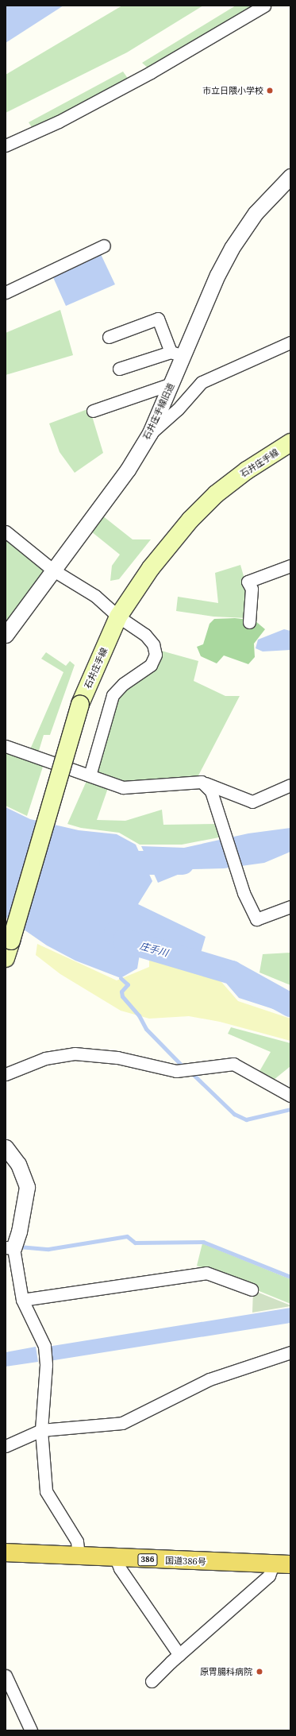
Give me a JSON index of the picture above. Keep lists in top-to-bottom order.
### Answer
{
  "streets": {
    "highway": ["386", "国道386号"],
    "main road": ["石井庄手線"],
    "street": ["石井庄手線旧道"]
  },
  "water": ["庄手川"],
  "places": ["市立日隈小学校", "原胃腸科病院"]
}
